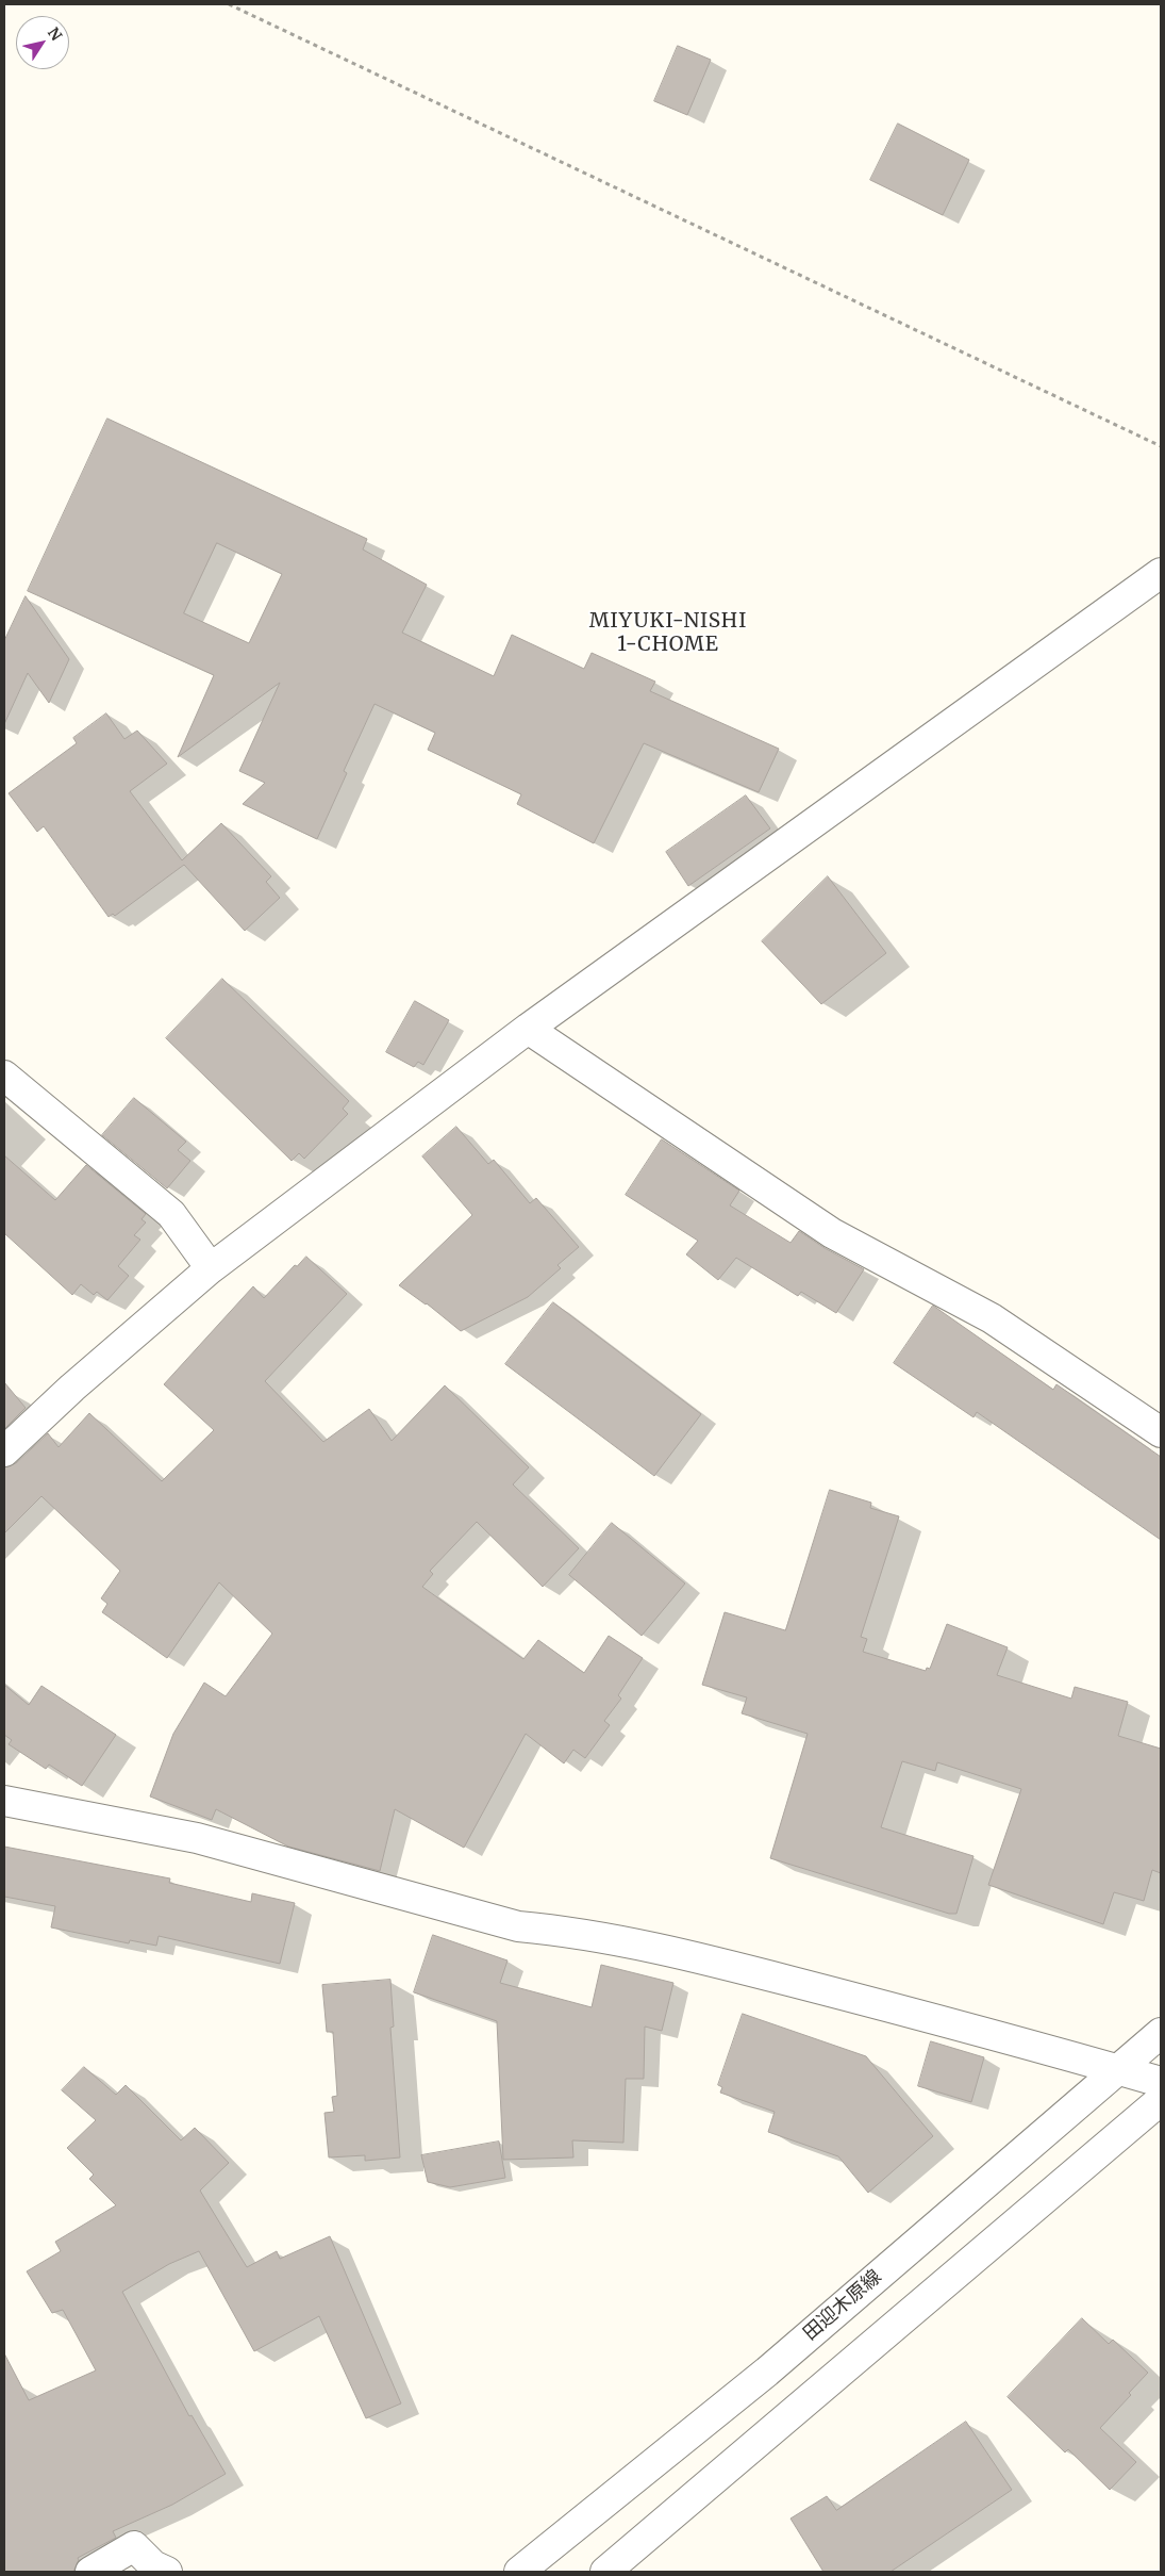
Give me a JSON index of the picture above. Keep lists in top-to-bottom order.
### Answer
{
  "streets": {
    "street": ["田迎木原線"]
  },
  "districts": ["MIYUKI-NISHI 1-CHOME"],
  "north": "top right"
}
